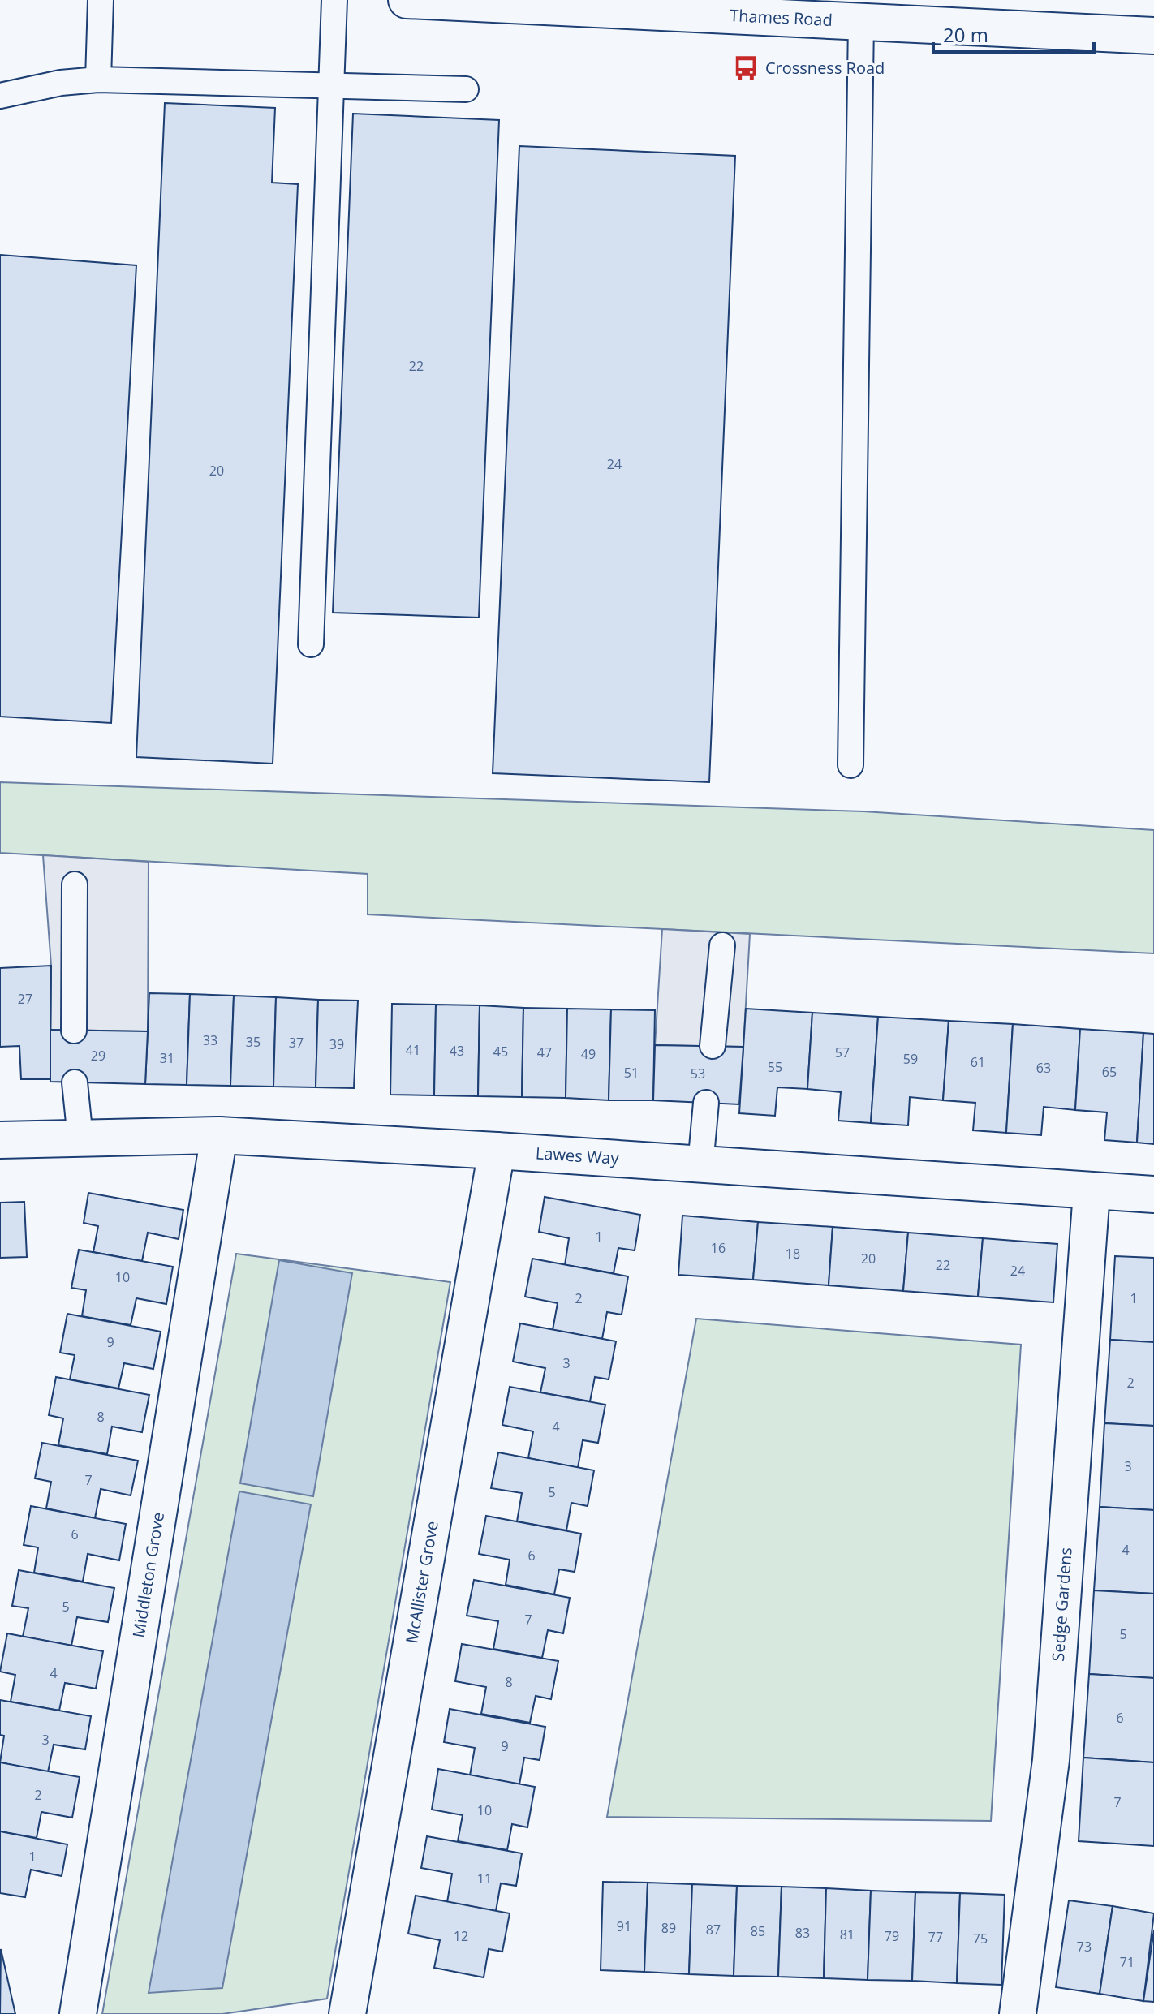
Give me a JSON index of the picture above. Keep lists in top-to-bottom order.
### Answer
{
  "streets": {
    "street": [
      "Thames Road",
      "Lawes Way",
      "Middleton Grove",
      "McAllister Grove",
      "Sedge Gardens"
    ]
  },
  "crossings": [
    ["Lawes Way", "Middleton Grove"],
    ["Lawes Way", "McAllister Grove"],
    ["Lawes Way", "Sedge Gardens"]
  ],
  "places": {
    "bus stop": ["Crossness Road"]
  },
  "house_numbers": [
    "22",
    "24",
    "20",
    "27",
    "33",
    "35",
    "37",
    "39",
    "41",
    "43",
    "45",
    "47",
    "57",
    "49",
    "29",
    "31",
    "59",
    "61",
    "55",
    "63",
    "65",
    "51",
    "53",
    "1",
    "16",
    "18",
    "20",
    "22",
    "24",
    "10",
    "2",
    "1",
    "9",
    "3",
    "2",
    "8",
    "4",
    "3",
    "7",
    "5",
    "6",
    "4",
    "6",
    "5",
    "7",
    "5",
    "4",
    "8",
    "6",
    "3",
    "9",
    "2",
    "7",
    "10",
    "1",
    "11",
    "91",
    "89",
    "87",
    "85",
    "83",
    "81",
    "12",
    "79",
    "77",
    "75",
    "73",
    "71"
  ],
  "scale_bar": "20 m"
}
